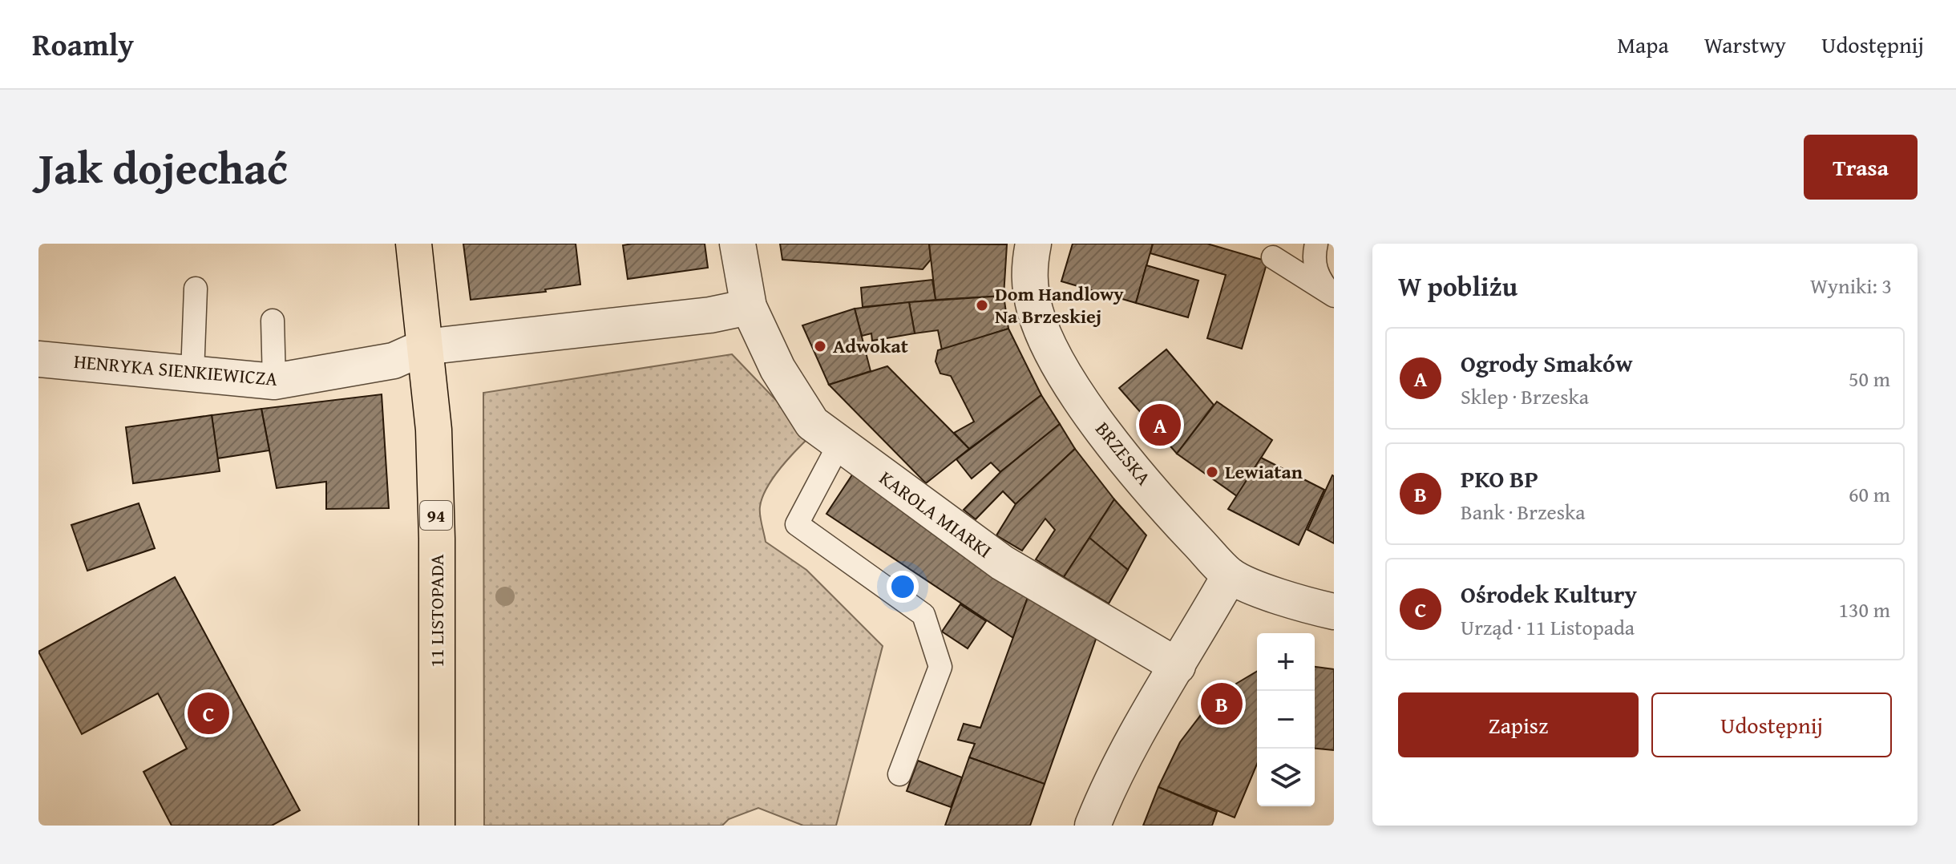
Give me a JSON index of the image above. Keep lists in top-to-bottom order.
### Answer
{
  "streets": {
    "main road": ["94", "11 LISTOPADA"],
    "street": ["HENRYKA SIENKIEWICZA", "BRZESKA", "KAROLA MIARKI"]
  },
  "crossings": [
    ["HENRYKA SIENKIEWICZA", "11 LISTOPADA"]
  ],
  "places": ["Dom Handlowy Na Brzeskiej", "Adwokat", "Lewiatan"],
  "page": {
    "header": "Roamly",
    "nav": ["Mapa", "Warstwy", "Udostępnij"],
    "title": "Jak dojechać",
    "buttons": [
      "Trasa",
      ["Zapisz", "Udostępnij"]
    ],
    "heading": ["W pobliżu", "Wyniki: 3"],
    "list": [
      {
        "mark": "A",
        "name": "Ogrody Smaków",
        "note": "Sklep · Brzeska",
        "value": "50 m"
      },
      {
        "mark": "B",
        "name": "PKO BP",
        "note": "Bank · Brzeska",
        "value": "60 m"
      },
      {
        "mark": "C",
        "name": "Ośrodek Kultury",
        "note": "Urząd · 11 Listopada",
        "value": "130 m"
      }
    ],
    "pins": ["A", "B", "C"],
    "map_buttons": ["+", "−"]
  }
}
